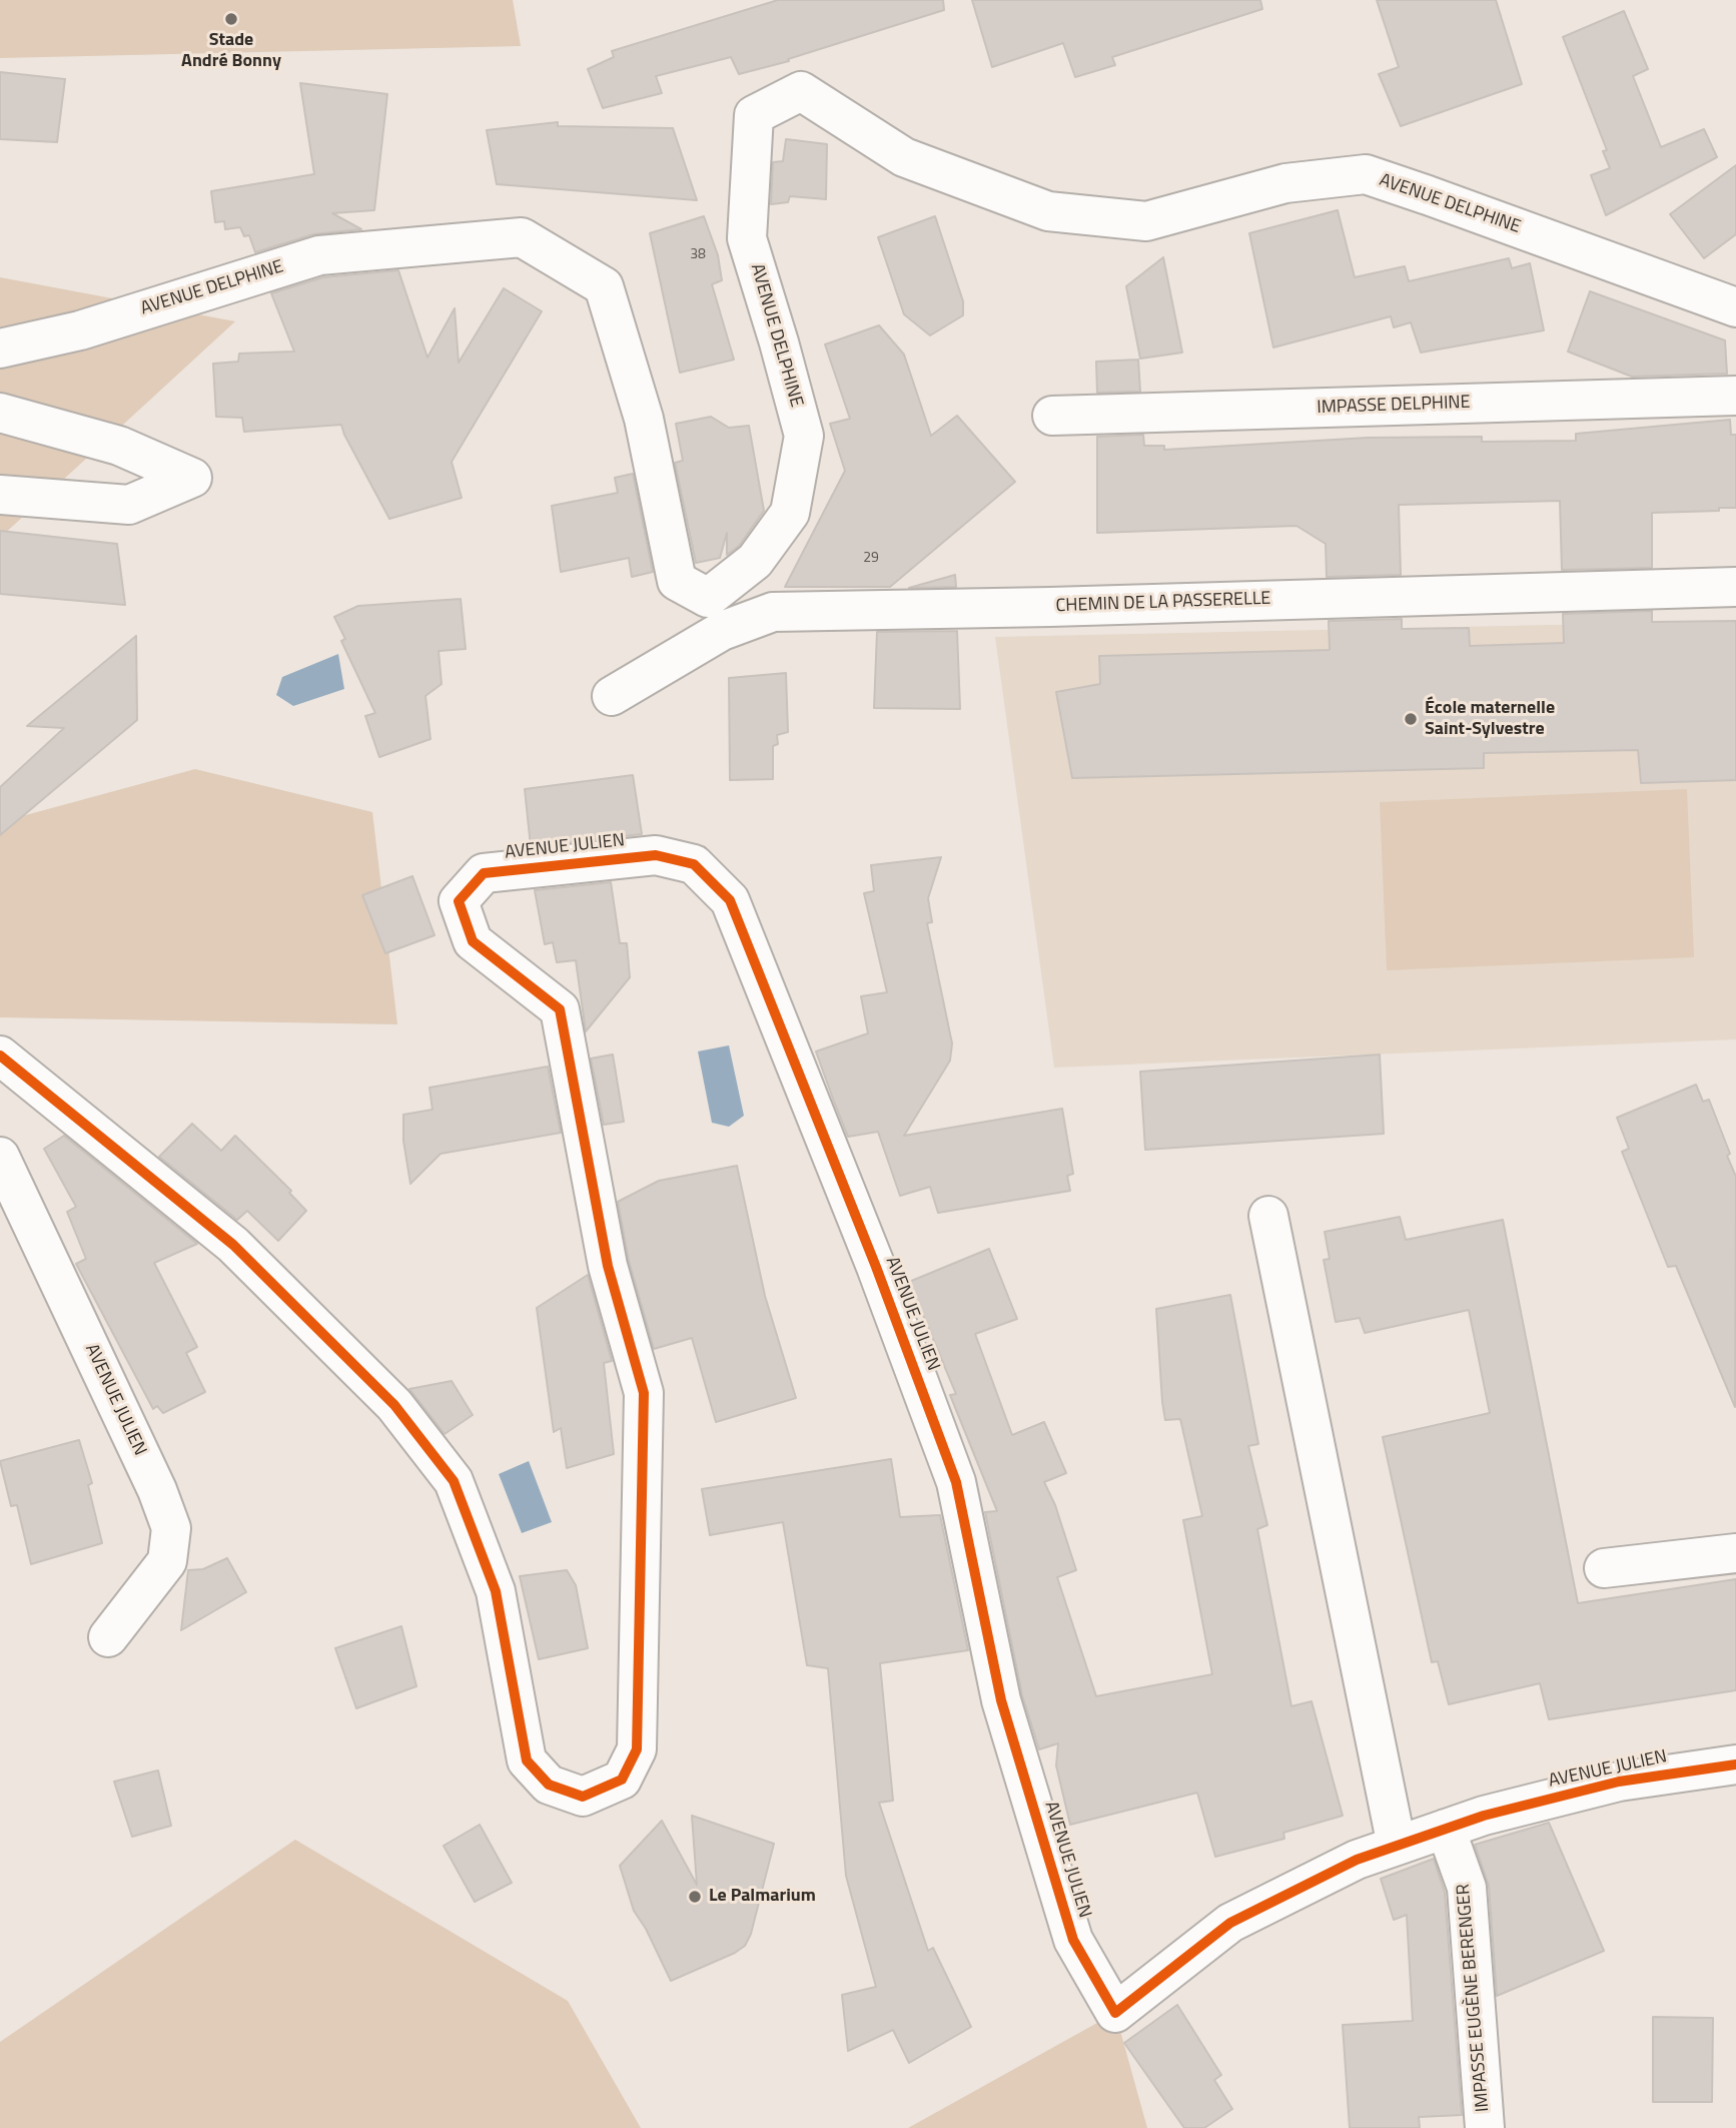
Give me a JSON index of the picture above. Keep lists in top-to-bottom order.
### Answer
{
  "streets": {
    "street": [
      "AVENUE DELPHINE",
      "IMPASSE DELPHINE",
      "CHEMIN DE LA PASSERELLE",
      "AVENUE JULIEN",
      "IMPASSE EUGÈNE BERENGER"
    ]
  },
  "crossings": [
    ["AVENUE JULIEN", "IMPASSE EUGÈNE BERENGER"]
  ],
  "places": ["Stade André Bonny", "École maternelle Saint-Sylvestre", "Le Palmarium"],
  "house_numbers": ["38", "29"]
}
